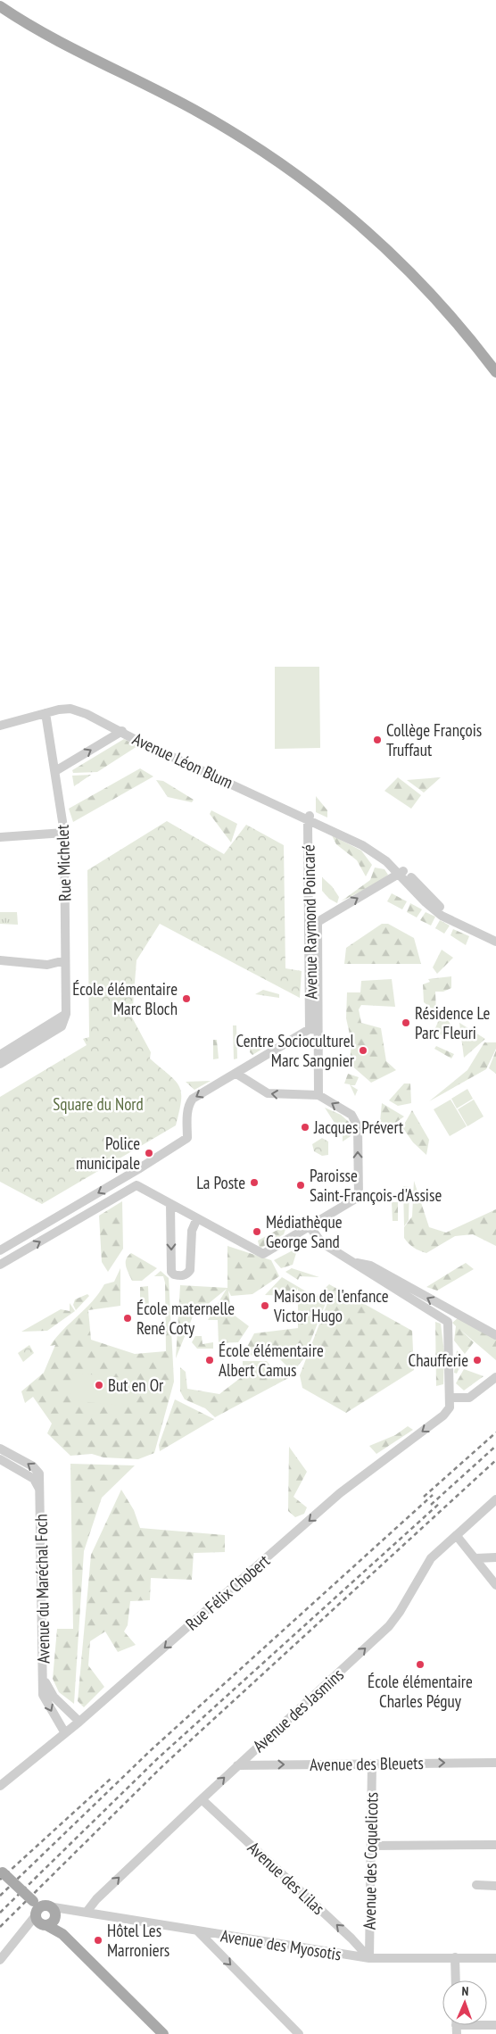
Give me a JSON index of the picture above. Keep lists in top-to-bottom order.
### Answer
{
  "streets": {
    "street": [
      "Avenue Léon Blum",
      "Rue Michelet",
      "Avenue Raymond Poincaré",
      "Avenue du Maréchal Foch",
      "Rue Félix Chobert",
      "Avenue des Jasmins",
      "Avenue des Bleuets",
      "Avenue des Coquelicots",
      "Avenue des Lilas",
      "Avenue des Myosotis"
    ]
  },
  "crossings": [
    ["Avenue Léon Blum", "Rue Michelet"],
    ["Avenue Léon Blum", "Avenue Raymond Poincaré"],
    ["Avenue du Maréchal Foch", "Rue Félix Chobert"],
    ["Avenue des Jasmins", "Avenue des Bleuets"],
    ["Avenue des Jasmins", "Avenue des Lilas"],
    ["Avenue des Jasmins", "Avenue des Myosotis"],
    ["Avenue des Bleuets", "Avenue des Coquelicots"],
    ["Avenue des Coquelicots", "Avenue des Lilas"],
    ["Avenue des Coquelicots", "Avenue des Myosotis"],
    ["Avenue des Lilas", "Avenue des Myosotis"]
  ],
  "one_way": [
    "Rue Félix Chobert",
    "Avenue des Jasmins",
    "Avenue des Bleuets",
    "Avenue des Lilas"
  ],
  "parks": ["Square du Nord"],
  "places": [
    "Collège François Truffaut",
    "École élémentaire Marc Bloch",
    "Résidence Le Parc Fleuri",
    "Centre Socioculturel Marc Sangnier",
    "Jacques Prévert",
    "Police municipale",
    "La Poste",
    "Paroisse Saint-François-d'Assise",
    "Médiathèque George Sand",
    "Maison de l'enfance Victor Hugo",
    "École maternelle René Coty",
    "École élémentaire Albert Camus",
    "Chaufferie",
    "But en Or",
    "École élémentaire Charles Péguy",
    "Hôtel Les Marroniers"
  ],
  "north": "top"
}
